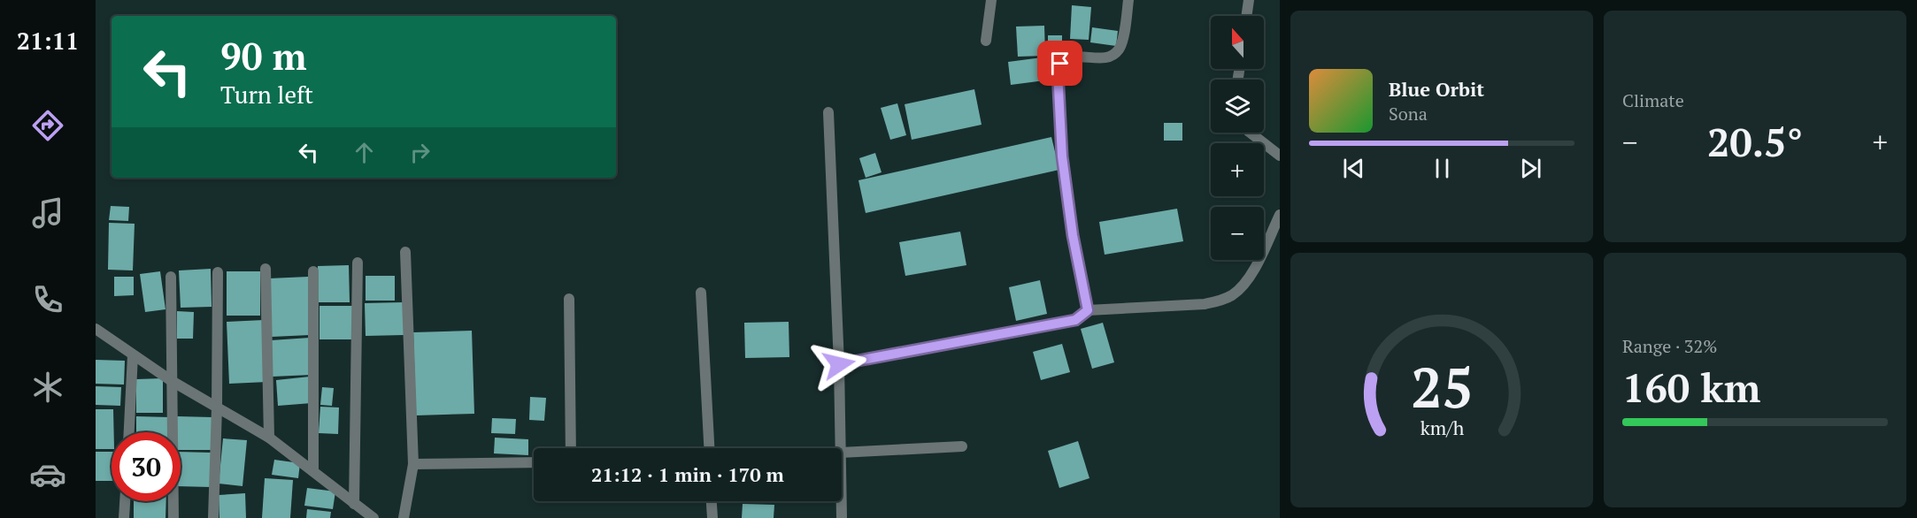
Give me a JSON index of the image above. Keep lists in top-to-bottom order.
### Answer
{
  "north": "top",
  "page": {
    "tabs": "21:11",
    "tile": [
      "Climate",
      ["Range · 32%", "160 km"]
    ],
    "map_buttons": ["+", "−"],
    "turn": ["90 m", "Turn left"],
    "song": ["Blue Orbit", "Sona"],
    "heat": ["−", "20.5°", "+"],
    "limit": "30",
    "trip": "21:12 · 1 min · 170 m",
    "gauge": ["25", "km/h"]
  }
}
